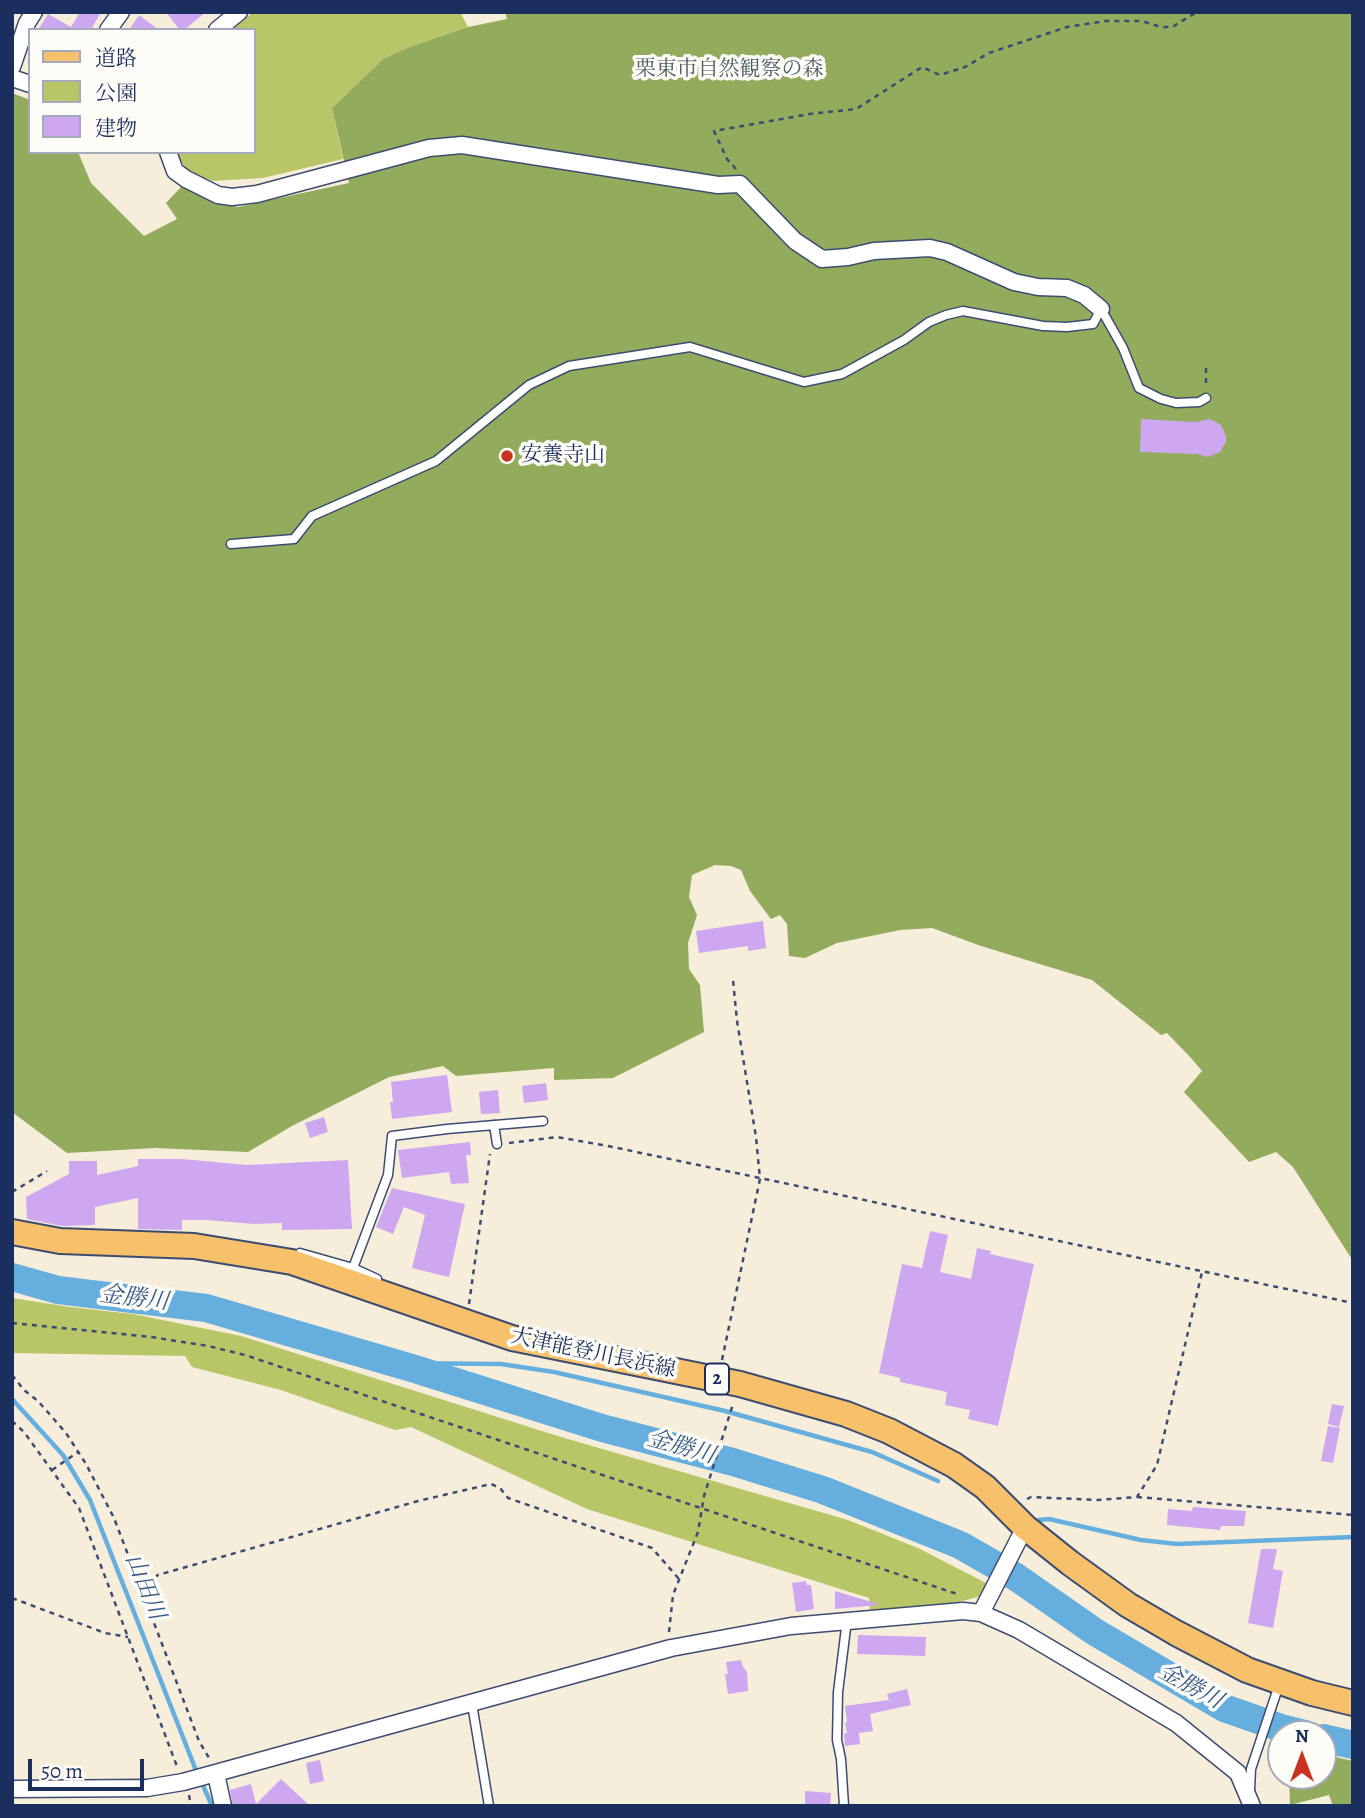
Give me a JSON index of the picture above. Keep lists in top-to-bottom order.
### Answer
{
  "streets": {
    "main road": ["大津能登川長浜線", "2"]
  },
  "water": ["金勝川", "山田川"],
  "parks": ["栗東市自然観察の森"],
  "places": ["安養寺山"],
  "legend": ["道路", "公園", "建物"],
  "scale_bar": "50 m",
  "north": "top"
}
